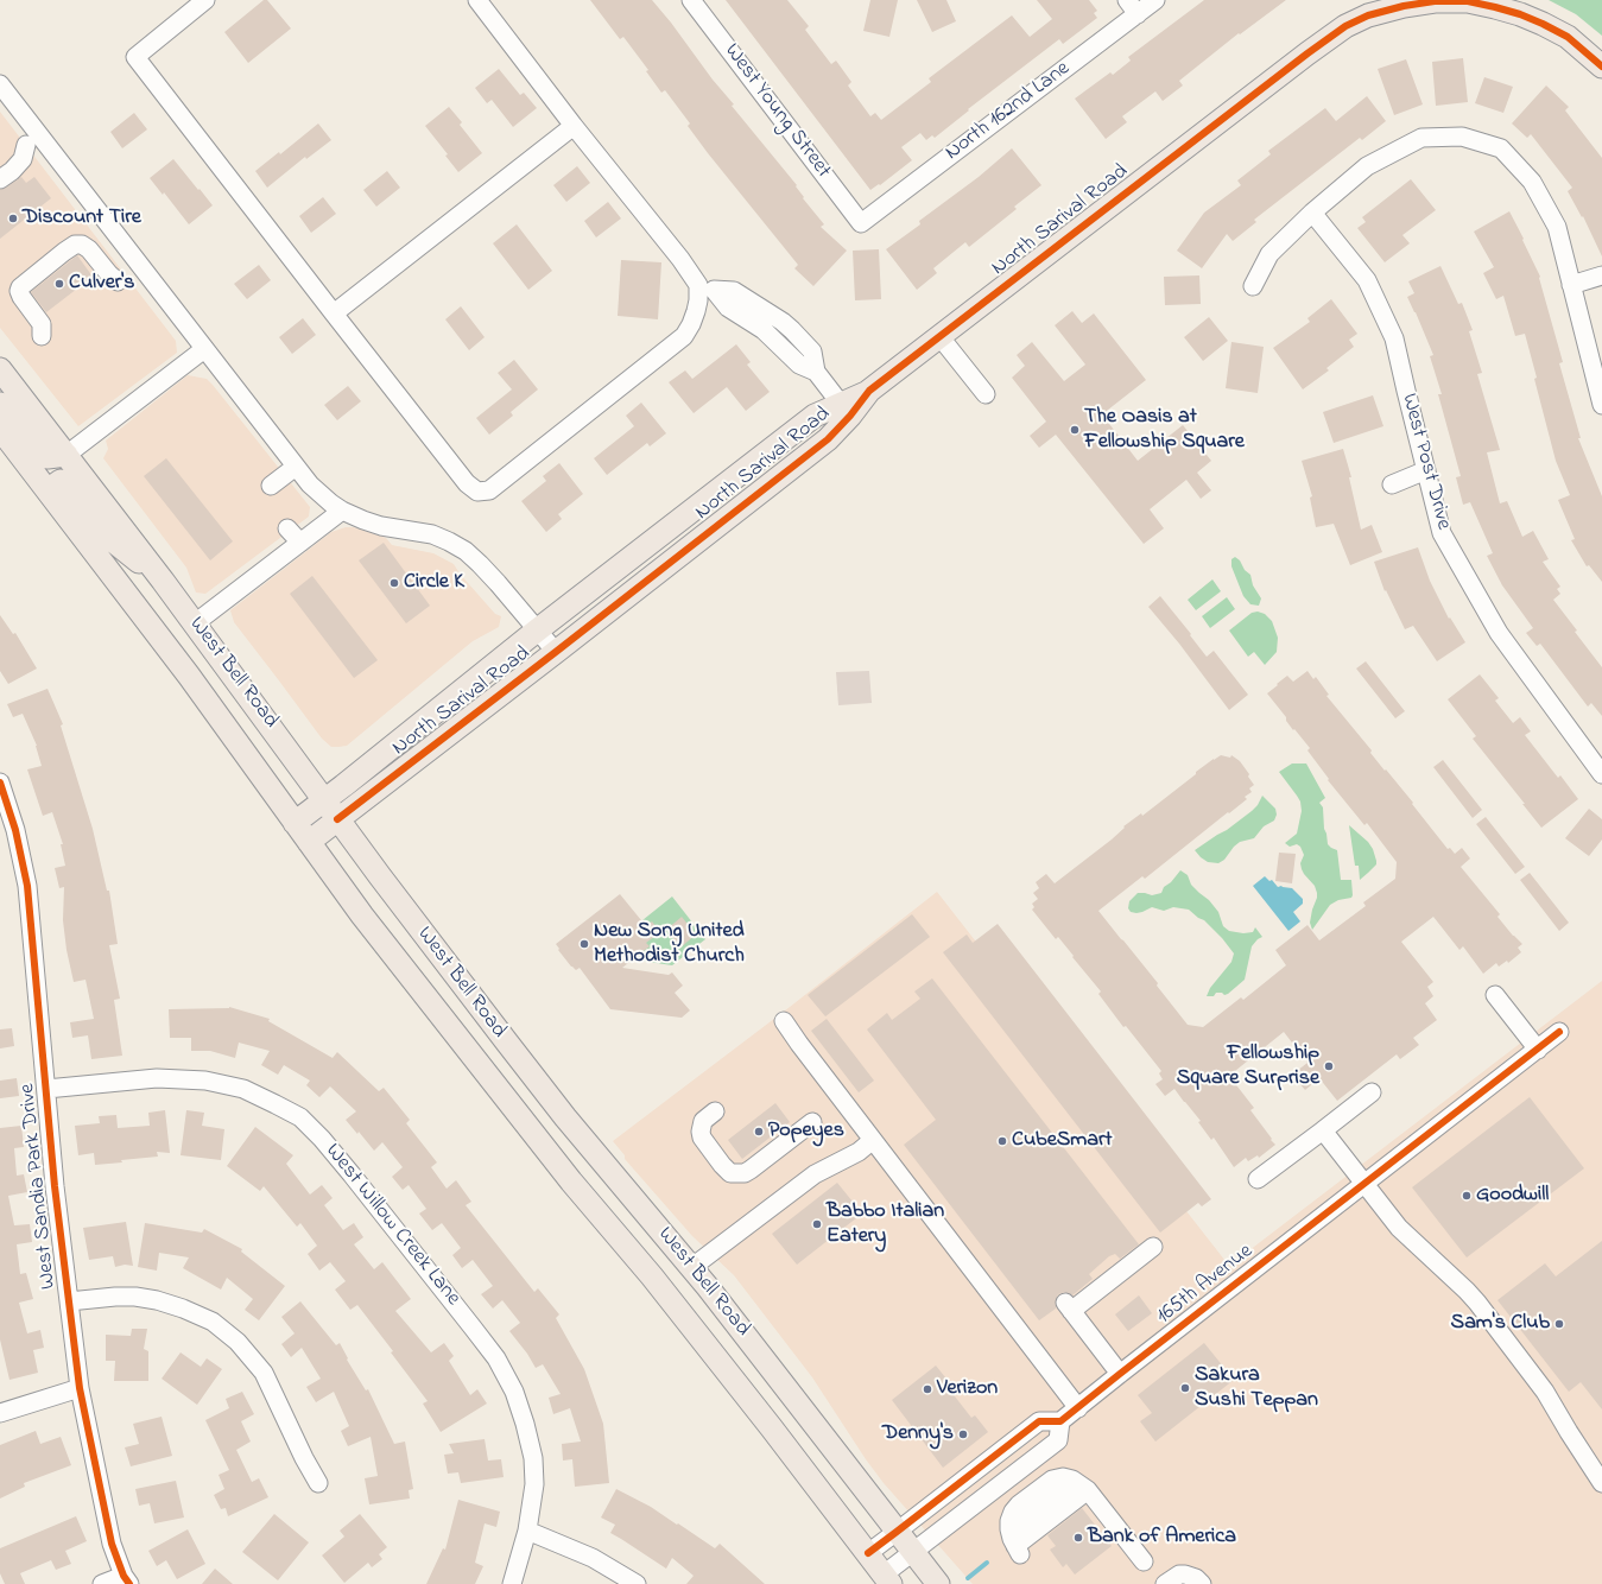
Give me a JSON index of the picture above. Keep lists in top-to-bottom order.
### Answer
{
  "streets": {
    "main road": ["North Sarival Road", "West Bell Road"],
    "street": [
      "West Young Street",
      "North 162nd Lane",
      "West Post Drive",
      "West Sandia Park Drive",
      "West Willow Creek Lane",
      "165th Avenue"
    ]
  },
  "crossings": [
    ["West Young Street", "North 162nd Lane"],
    ["North Sarival Road", "West Bell Road"],
    ["West Sandia Park Drive", "West Willow Creek Lane"]
  ],
  "places": [
    "Discount Tire",
    "Culver's",
    "The Oasis at Fellowship Square",
    "Circle K",
    "New Song United Methodist Church",
    "Fellowship Square Surprise",
    "Popeyes",
    "CubeSmart",
    "Goodwill",
    "Babbo Italian Eatery",
    "Sam's Club",
    "Sakura Sushi Teppan",
    "Verizon",
    "Denny's",
    "Bank of America"
  ]
}
